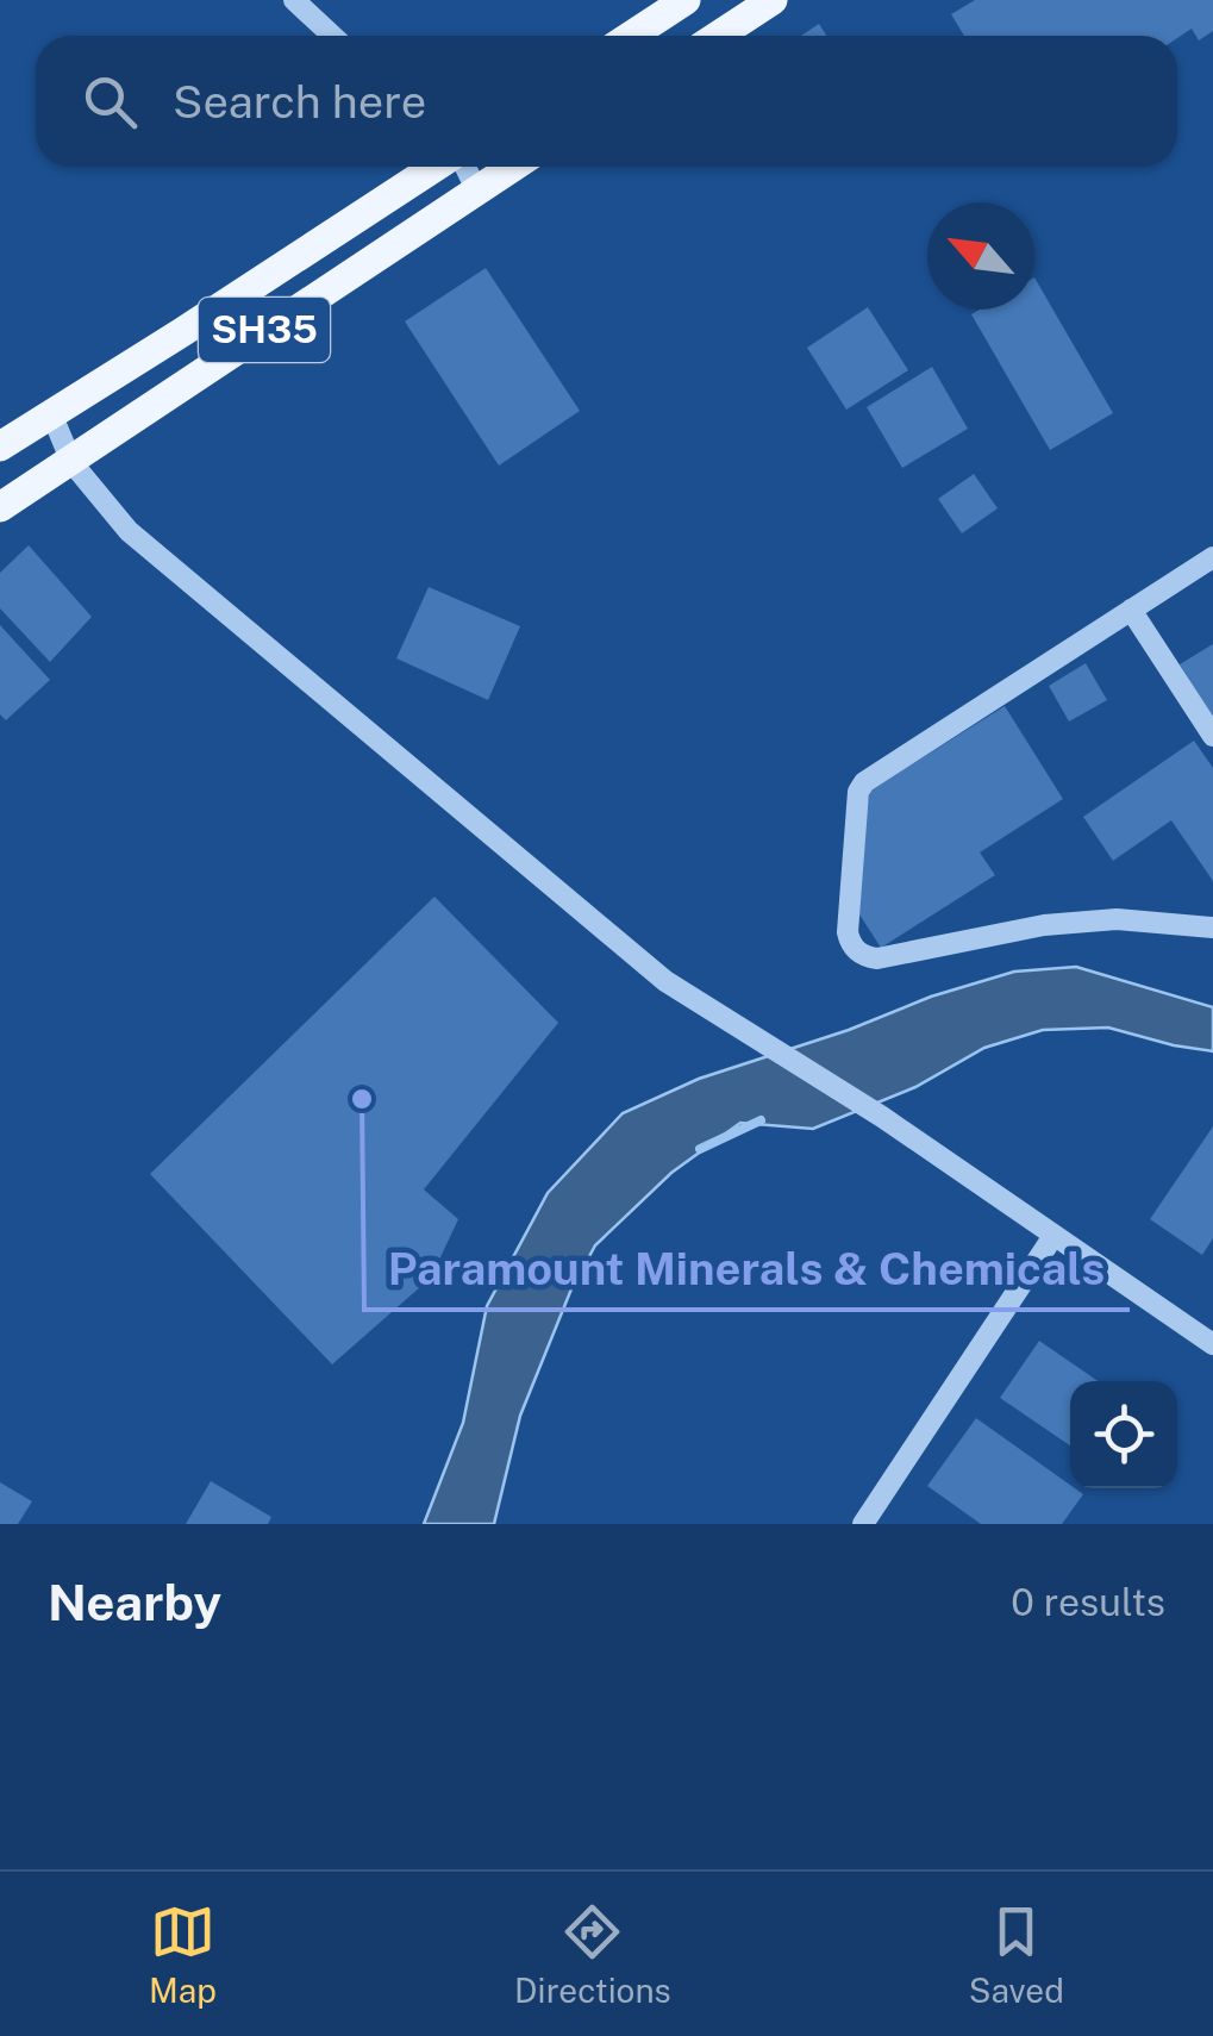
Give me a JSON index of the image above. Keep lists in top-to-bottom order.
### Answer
{
  "streets": {
    "main road": ["SH35"]
  },
  "places": ["Paramount Minerals & Chemicals"],
  "north": "top left",
  "page": {
    "search": "Search here",
    "heading": ["Nearby", "0 results"],
    "nav": ["Map", "Directions", "Saved"]
  }
}
